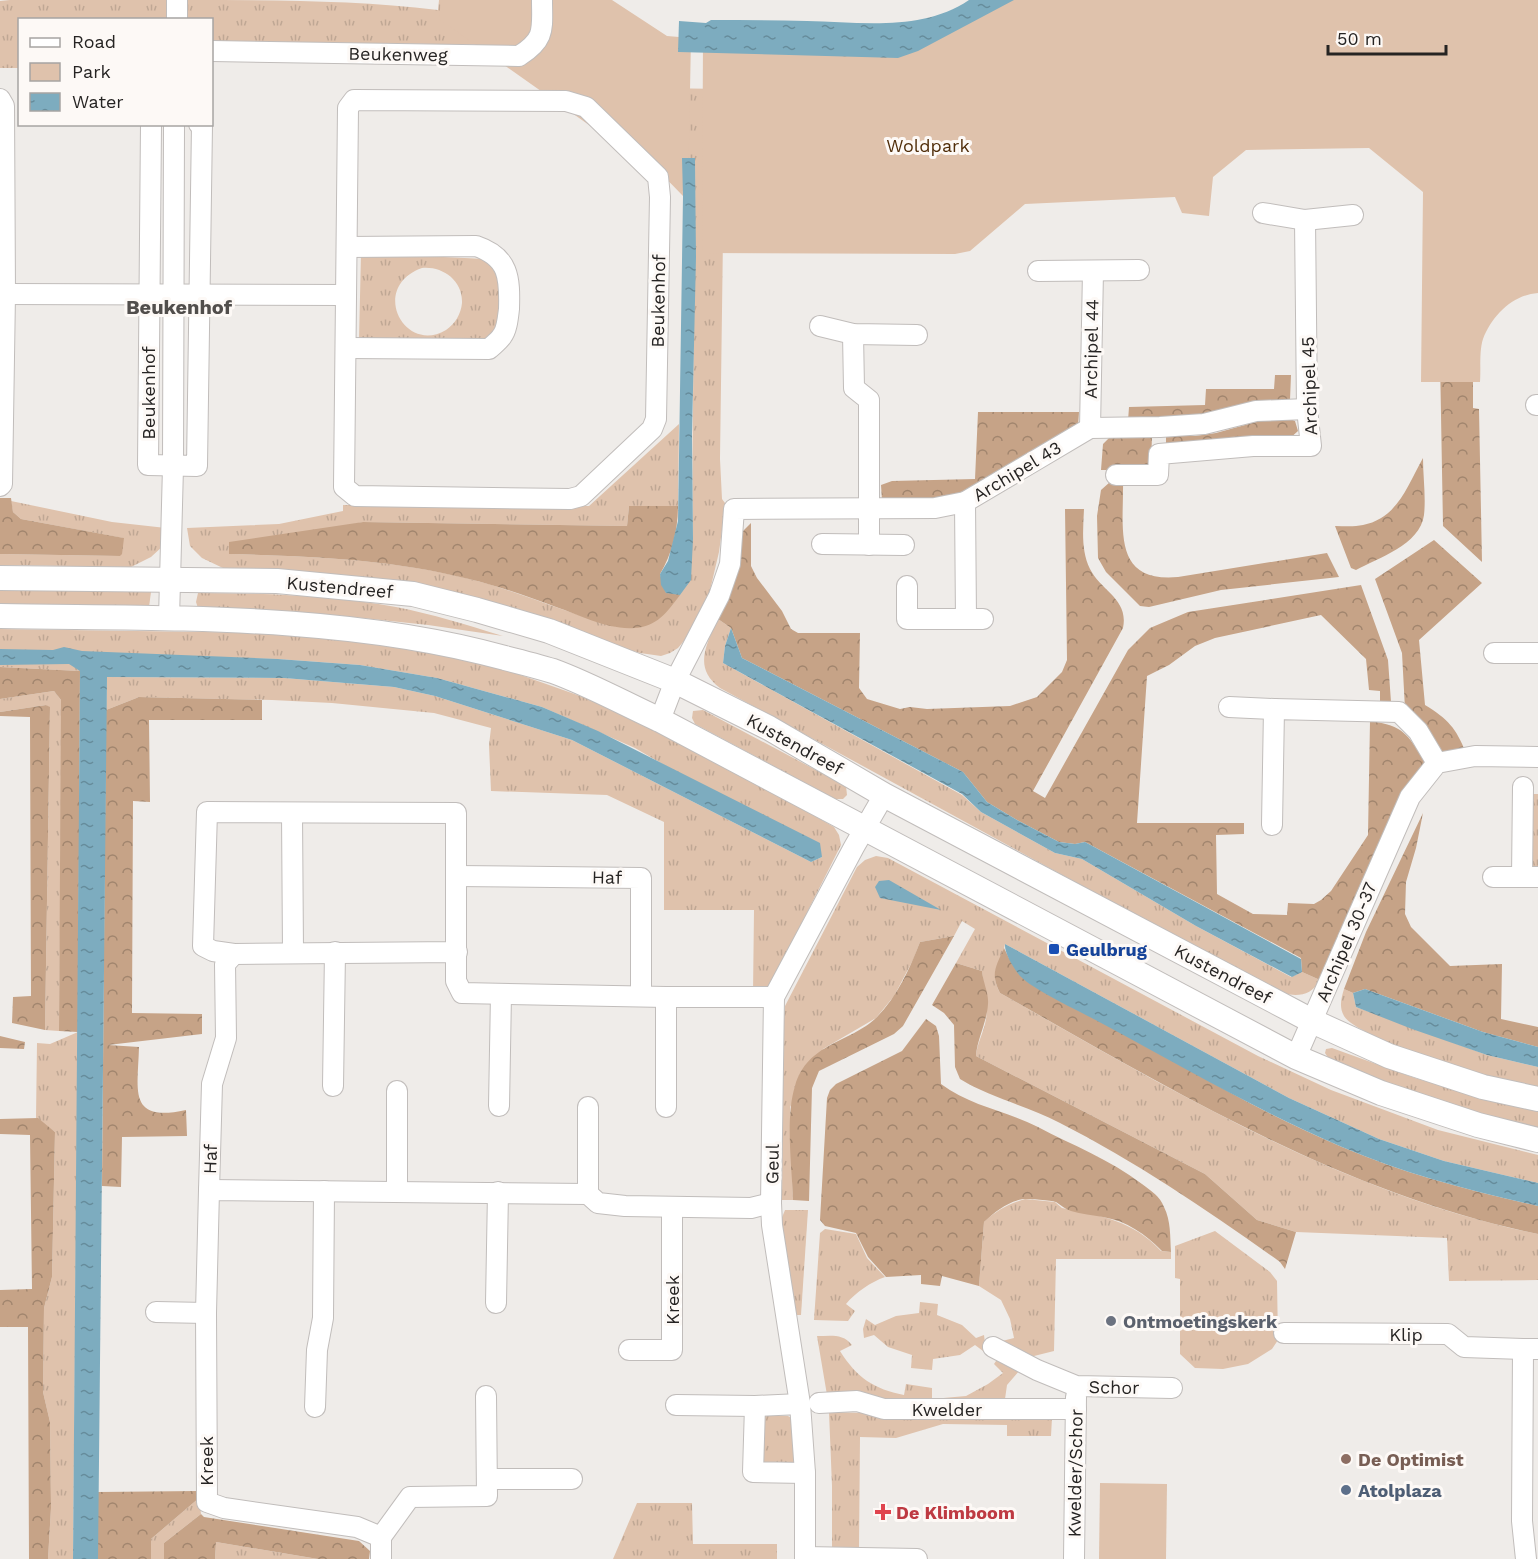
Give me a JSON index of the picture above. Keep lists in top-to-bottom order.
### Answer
{
  "streets": {
    "main road": ["Kustendreef"],
    "street": [
      "Beukenweg",
      "Beukenhof",
      "Archipel 44",
      "Archipel 45",
      "Archipel 43",
      "Haf",
      "Archipel 30-37",
      "Geul",
      "Kreek",
      "Klip",
      "Schor",
      "Kwelder",
      "Kwelder/Schor"
    ]
  },
  "crossings": [
    ["Beukenhof", "Kustendreef"],
    ["Archipel 44", "Archipel 43"],
    ["Archipel 45", "Archipel 43"],
    ["Archipel 43", "Kustendreef"],
    ["Kustendreef", "Archipel 30-37"],
    ["Kustendreef", "Geul"],
    ["Haf", "Kreek"],
    ["Geul", "Kwelder"],
    ["Schor", "Kwelder/Schor"],
    ["Kwelder", "Kwelder/Schor"]
  ],
  "districts": ["Beukenhof"],
  "parks": ["Woldpark"],
  "places": {
    "transit": ["Geulbrug"],
    "other": ["Ontmoetingskerk", "De Optimist", "Atolplaza"],
    "health": ["De Klimboom"]
  },
  "legend": ["Road", "Park", "Water"],
  "scale_bar": "50 m"
}
